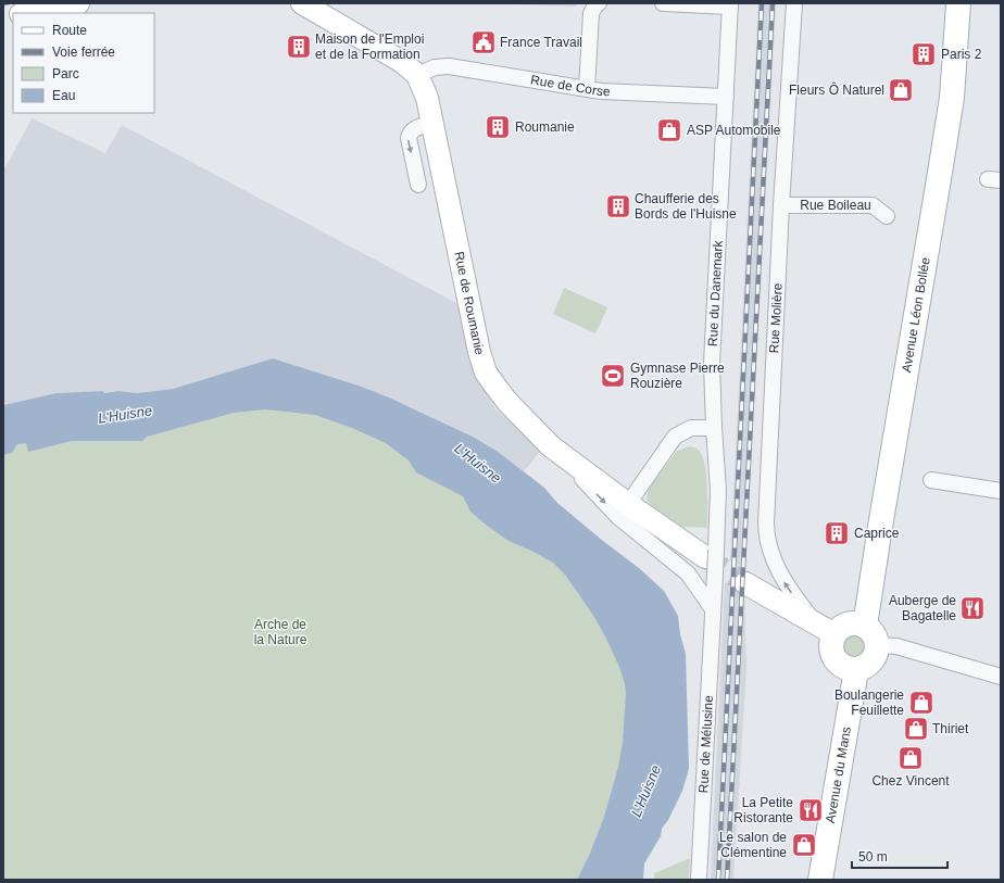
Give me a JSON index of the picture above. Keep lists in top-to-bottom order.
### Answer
{
  "streets": {
    "main road": ["Avenue Léon Bollée", "Avenue du Mans"],
    "street": [
      "Rue de Corse",
      "Rue Boileau",
      "Rue du Danemark",
      "Rue de Roumanie",
      "Rue Molière",
      "Rue de Mélusine"
    ]
  },
  "crossings": [
    ["Rue de Corse", "Rue du Danemark"],
    ["Rue de Corse", "Rue de Roumanie"],
    ["Rue Boileau", "Rue Molière"],
    ["Rue du Danemark", "Rue de Roumanie"],
    ["Rue du Danemark", "Rue de Mélusine"],
    ["Avenue Léon Bollée", "Avenue du Mans"]
  ],
  "one_way": ["Rue Molière"],
  "water": ["L'Huisne"],
  "parks": ["Arche de la Nature"],
  "places": {
    "public building": ["France Travail"],
    "building": [
      "Maison de l'Emploi et de la Formation",
      "Paris 2",
      "Roumanie",
      "Chaufferie des Bords de l'Huisne",
      "Caprice"
    ],
    "shop": [
      "Fleurs Ô Naturel",
      "ASP Automobile",
      "Boulangerie Feuillette",
      "Thiriet",
      "Chez Vincent",
      "Le salon de Clémentine"
    ],
    "sports": ["Gymnase Pierre Rouzière"],
    "restaurant": ["Auberge de Bagatelle", "La Petite Ristorante"]
  },
  "legend": [
    "Route",
    "Voie ferrée",
    "Parc",
    "Eau"
  ],
  "scale_bar": "50 m"
}
